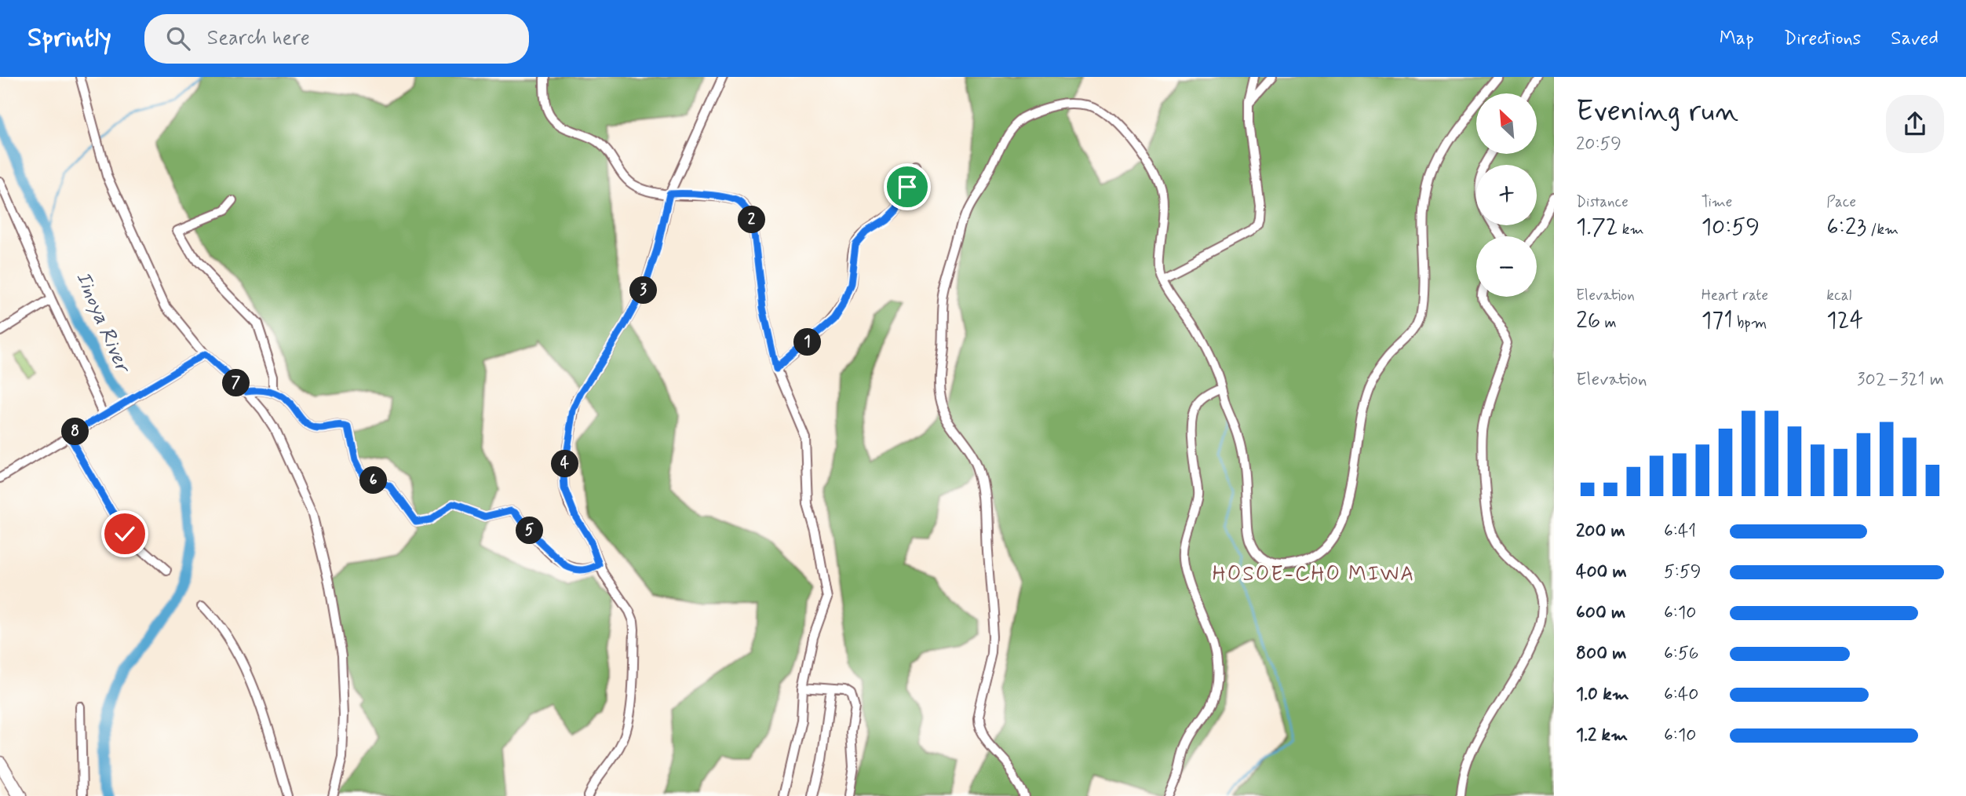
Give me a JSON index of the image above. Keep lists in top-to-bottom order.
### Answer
{
  "districts": ["HOSOE-CHO MIWA"],
  "water": ["Iinoya River"],
  "north": "top left",
  "page": {
    "header": "Sprintly",
    "search": "Search here",
    "nav": ["Map", "Directions", "Saved"],
    "heading": ["Evening run", "20:59"],
    "map_buttons": ["+", "−"],
    "stats": [
      ["Distance", "1.72 km"],
      ["Time", "10:59"],
      ["Pace", "6:23 /km"],
      ["Elevation", "26 m"],
      ["Heart rate", "171 bpm"],
      ["kcal", "124"]
    ],
    "pins": [
      "2",
      "3",
      "1",
      "7",
      "8",
      "4",
      "6",
      "5"
    ],
    "chart": ["Elevation", "302–321 m"],
    "list": [
      {
        "name": "200 m",
        "note": "6:41"
      },
      {
        "name": "400 m",
        "note": "5:59"
      },
      {
        "name": "600 m",
        "note": "6:10"
      },
      {
        "name": "800 m",
        "note": "6:56"
      },
      {
        "name": "1.0 km",
        "note": "6:40"
      },
      {
        "name": "1.2 km",
        "note": "6:10"
      }
    ]
  }
}
